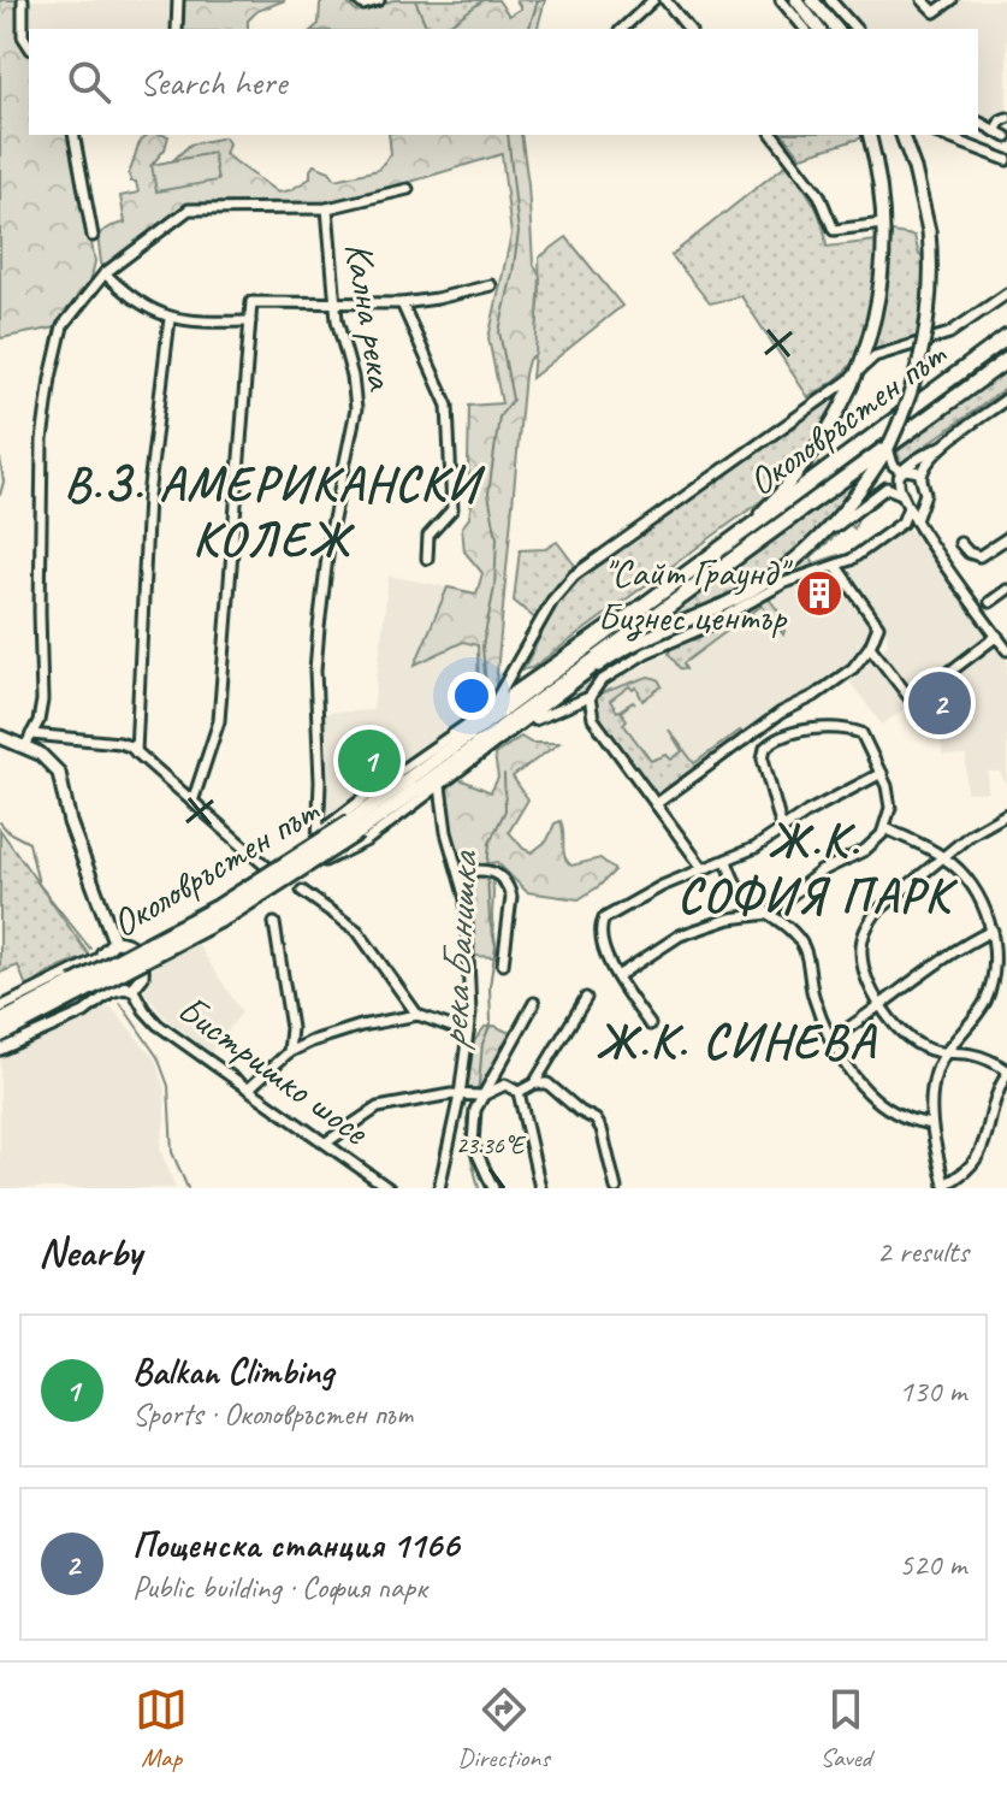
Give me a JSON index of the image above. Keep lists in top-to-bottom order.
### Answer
{
  "streets": {
    "highway": ["Околовръстен път"],
    "street": ["Кална река", "Бистришко шосе"]
  },
  "districts": ["В.З. АМЕРИКАНСКИ КОЛЕЖ", "Ж.К. СОФИЯ ПАРК", "Ж.К. СИНЕВА"],
  "water": ["река Банишка"],
  "places": {
    "building": ["\"Сайт Граунд\" Бизнес център"]
  },
  "page": {
    "search": "Search here",
    "pins": ["2", "1"],
    "heading": ["Nearby", "2 results"],
    "list": [
      {
        "mark": "1",
        "name": "Balkan Climbing",
        "note": "Sports · Околовръстен път",
        "value": "130 m"
      },
      {
        "mark": "2",
        "name": "Пощенска станция 1166",
        "note": "Public building · София парк",
        "value": "520 m"
      }
    ],
    "nav": ["Map", "Directions", "Saved"]
  },
  "coordinates": ["23.36°E"]
}
